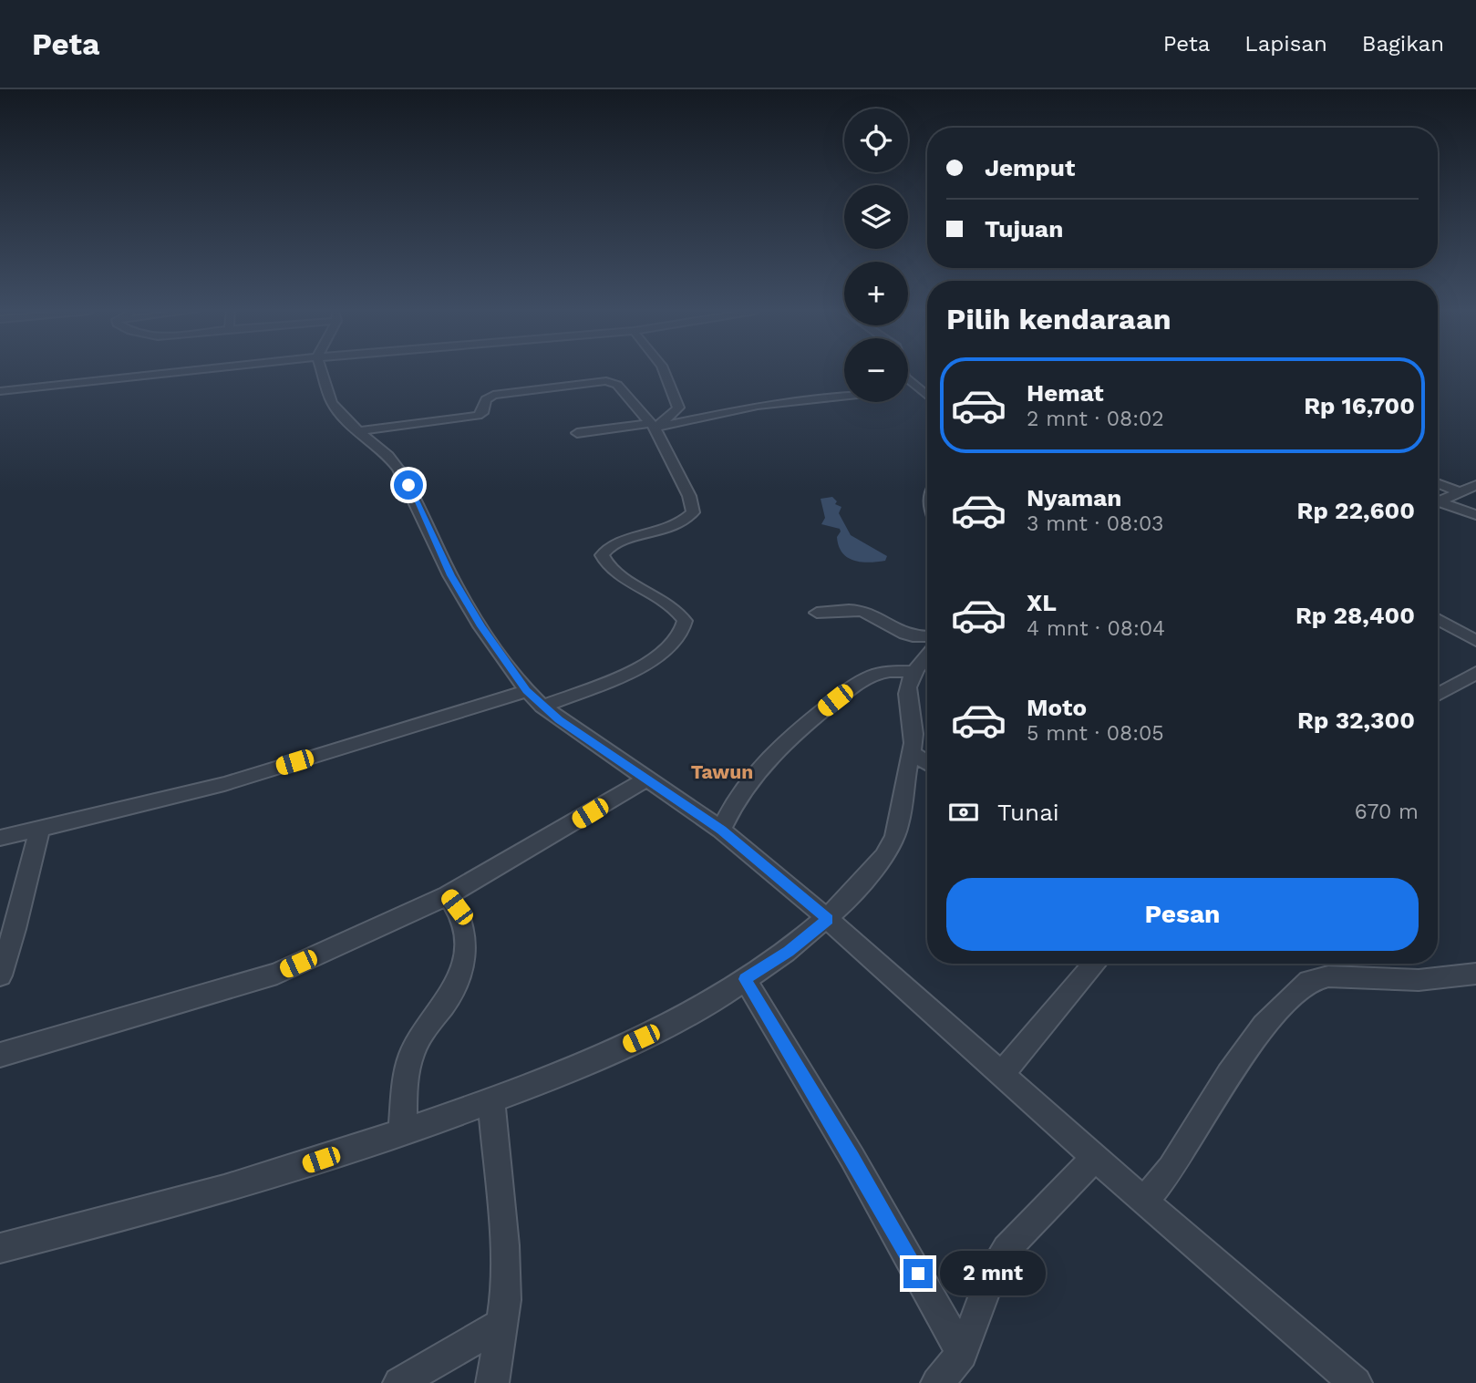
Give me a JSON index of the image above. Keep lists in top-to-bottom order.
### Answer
{
  "districts": ["Tawun"],
  "page": {
    "header": "Peta",
    "nav": ["Peta", "Lapisan", "Bagikan"],
    "map_buttons": ["+", "−"],
    "banner": ["Jemput", "Tujuan"],
    "heading": "Pilih kendaraan",
    "list": [
      {
        "name": "Hemat",
        "note": "2 mnt · 08:02",
        "value": "Rp 16,700"
      },
      {
        "name": "Nyaman",
        "note": "3 mnt · 08:03",
        "value": "Rp 22,600"
      },
      {
        "name": "XL",
        "note": "4 mnt · 08:04",
        "value": "Rp 28,400"
      },
      {
        "name": "Moto",
        "note": "5 mnt · 08:05",
        "value": "Rp 32,300"
      }
    ],
    "pay": ["Tunai", "670 m"],
    "buttons": "Pesan",
    "bubble": "2 mnt"
  }
}
